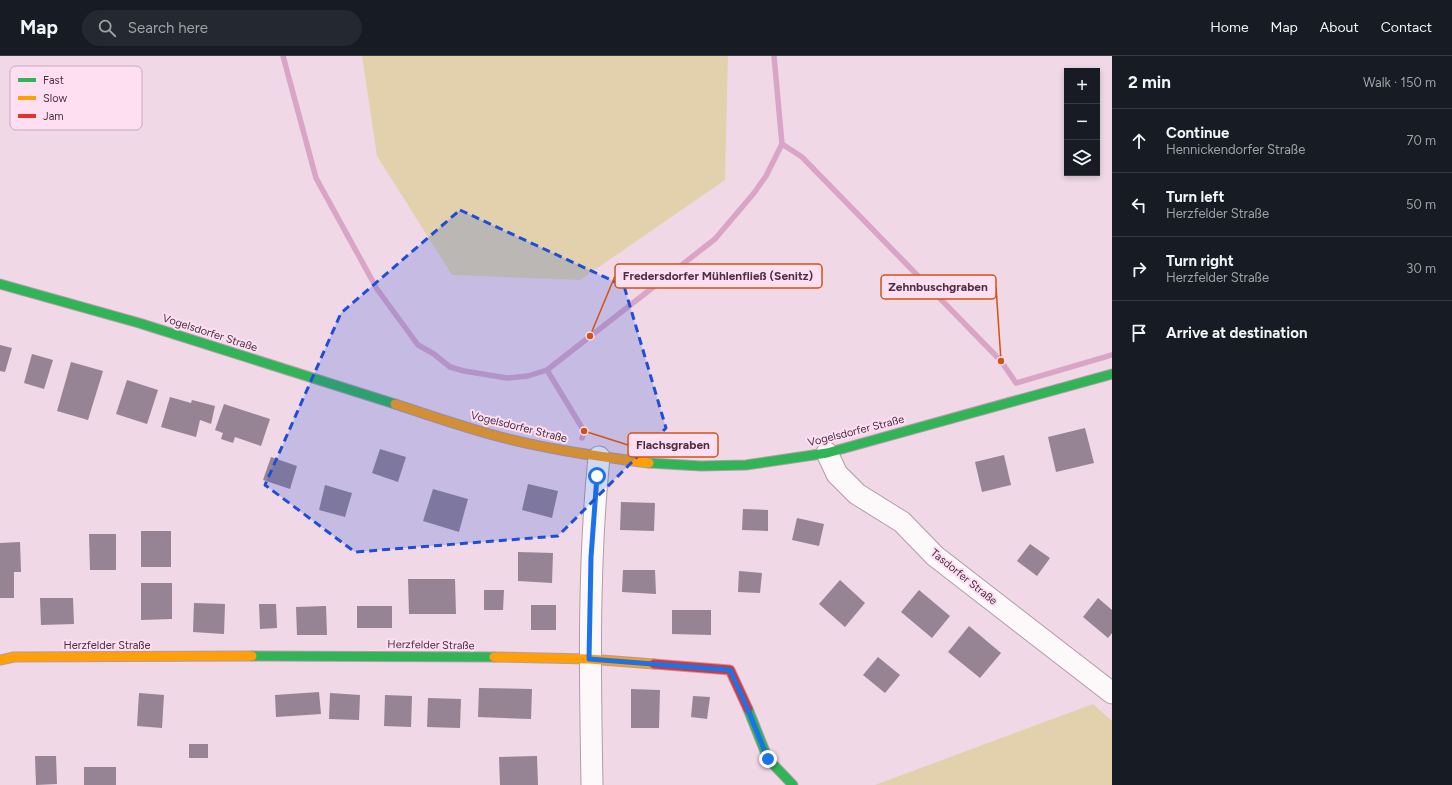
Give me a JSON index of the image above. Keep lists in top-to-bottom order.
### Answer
{
  "streets": {
    "street": ["Vogelsdorfer Straße", "Tasdorfer Straße", "Herzfelder Straße"]
  },
  "crossings": [
    ["Vogelsdorfer Straße", "Tasdorfer Straße"]
  ],
  "places": ["Fredersdorfer Mühlenfließ (Senitz)", "Zehnbuschgraben", "Flachsgraben"],
  "legend": ["Fast", "Slow", "Jam"],
  "page": {
    "header": "Map",
    "search": "Search here",
    "nav": [
      "Home",
      "Map",
      "About",
      "Contact"
    ],
    "heading": ["2 min", "Walk · 150 m"],
    "map_buttons": ["+", "−"],
    "list": [
      ["Continue", "Hennickendorfer Straße", "70 m"],
      ["Turn left", "Herzfelder Straße", "50 m"],
      ["Turn right", "Herzfelder Straße", "30 m"],
      "Arrive at destination"
    ]
  }
}
